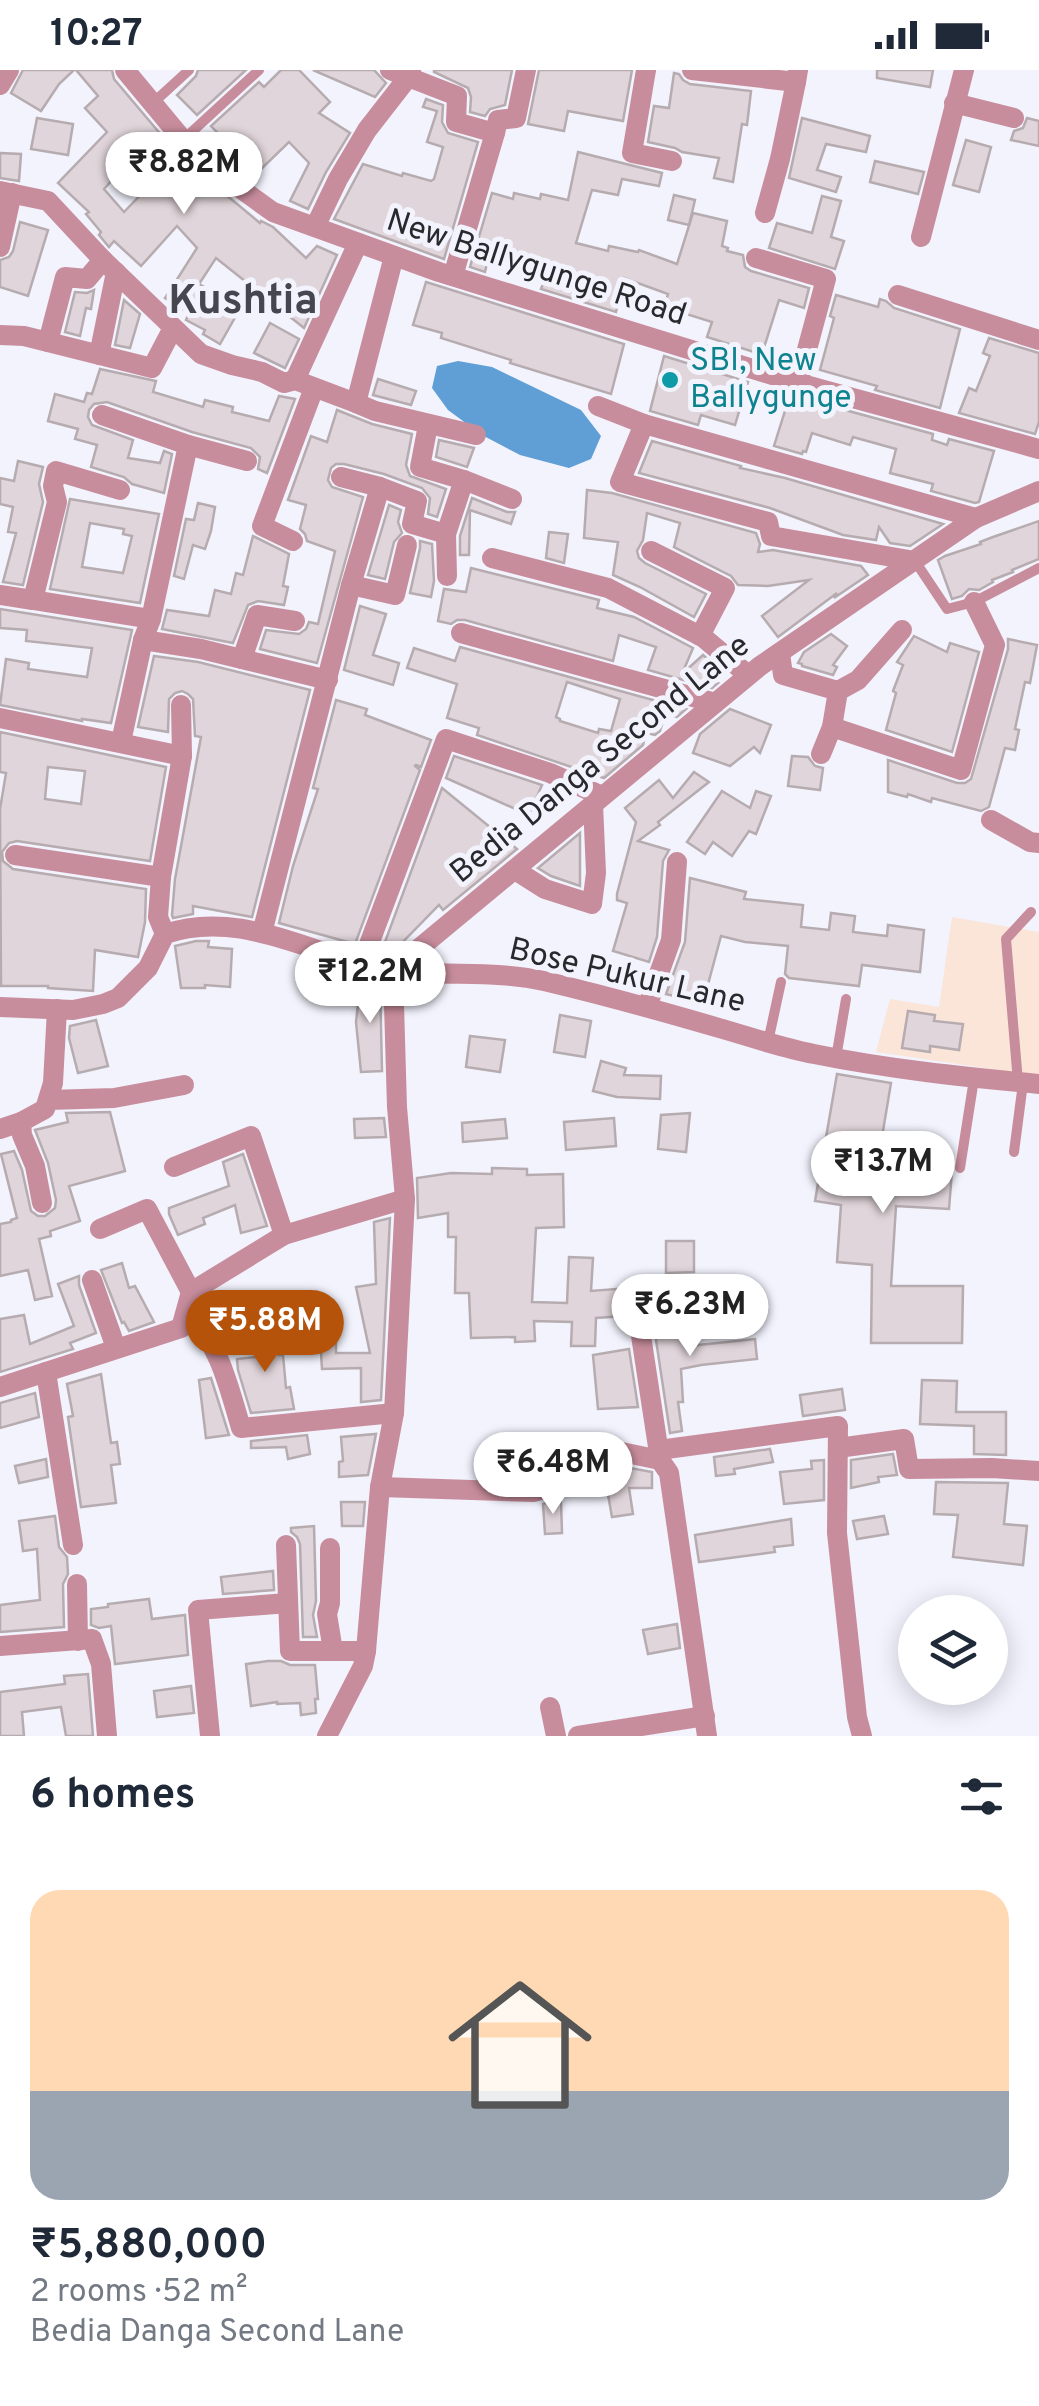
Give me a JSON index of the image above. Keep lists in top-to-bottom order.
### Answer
{
  "streets": {
    "street": ["New Ballygunge Road", "Bedia Danga Second Lane", "Bose Pukur Lane"]
  },
  "crossings": [
    ["Bedia Danga Second Lane", "Bose Pukur Lane"]
  ],
  "districts": ["Kushtia"],
  "places": ["SBI, New Ballygunge"],
  "page": {
    "status": "10:27",
    "price": [
      "₹8.82M",
      "₹12.2M",
      "₹13.7M",
      "₹6.23M",
      "₹5.88M",
      "₹6.48M"
    ],
    "heading": "6 homes",
    "list": [
      {
        "name": "₹5,880,000",
        "note": "2 rooms · 52 m² · Bedia Danga Second Lane"
      }
    ]
  }
}
